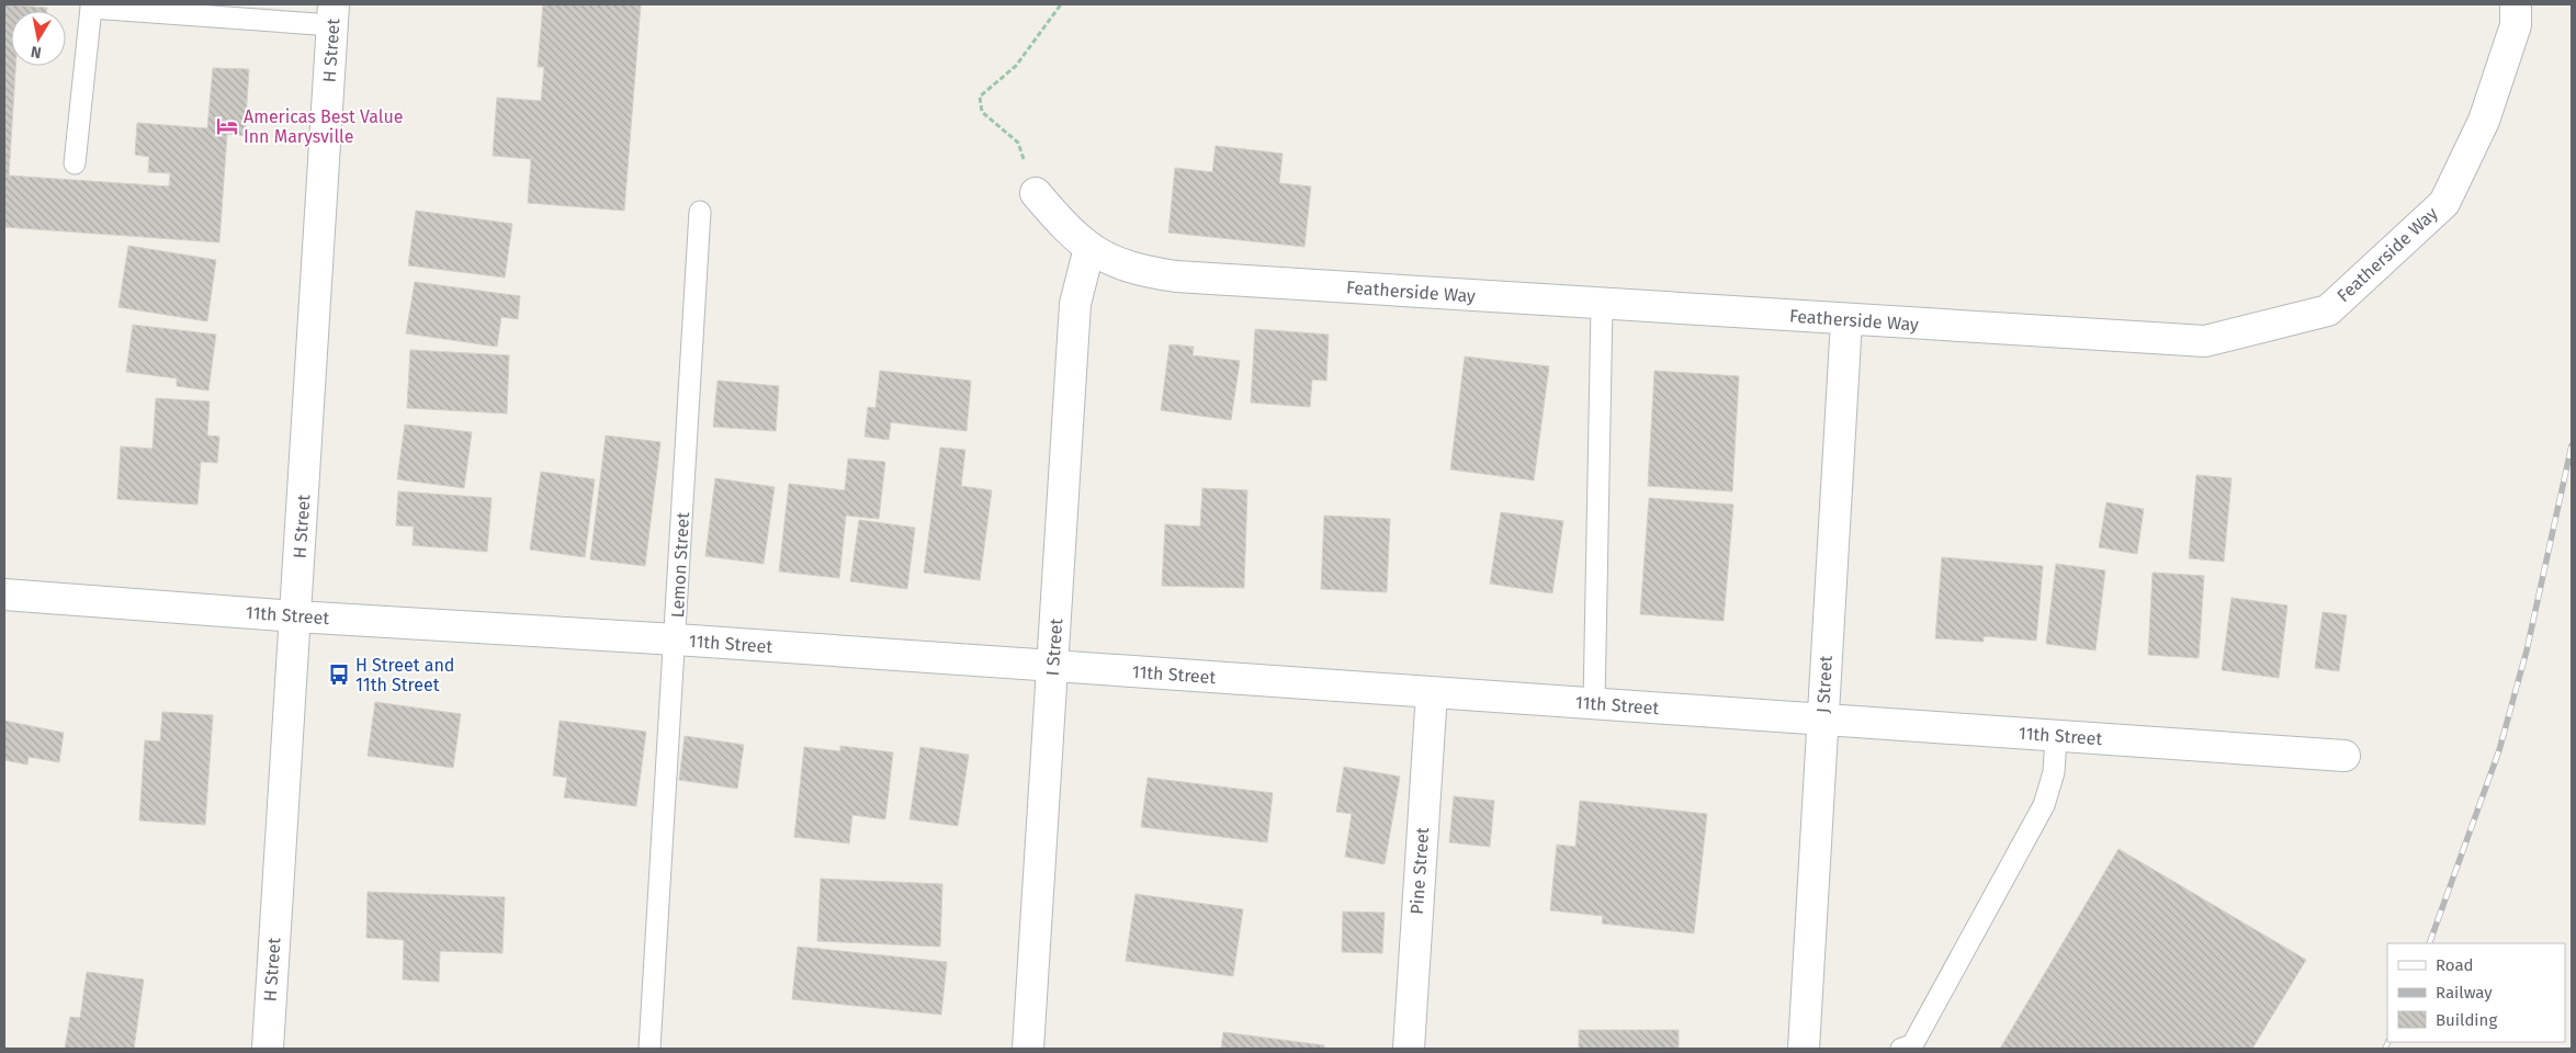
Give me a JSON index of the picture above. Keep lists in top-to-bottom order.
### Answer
{
  "streets": {
    "street": [
      "H Street",
      "Featherside Way",
      "11th Street",
      "I Street",
      "J Street",
      "Pine Street"
    ],
    "lane": ["Lemon Street"]
  },
  "crossings": [
    ["H Street", "11th Street"],
    ["Featherside Way", "I Street"],
    ["Featherside Way", "J Street"],
    ["Lemon Street", "11th Street"],
    ["11th Street", "I Street"],
    ["11th Street", "J Street"],
    ["11th Street", "Pine Street"]
  ],
  "places": {
    "hotel": ["Americas Best Value Inn Marysville"],
    "bus stop": ["H Street and 11th Street"]
  },
  "legend": ["Road", "Railway", "Building"],
  "north": "bottom"
}
